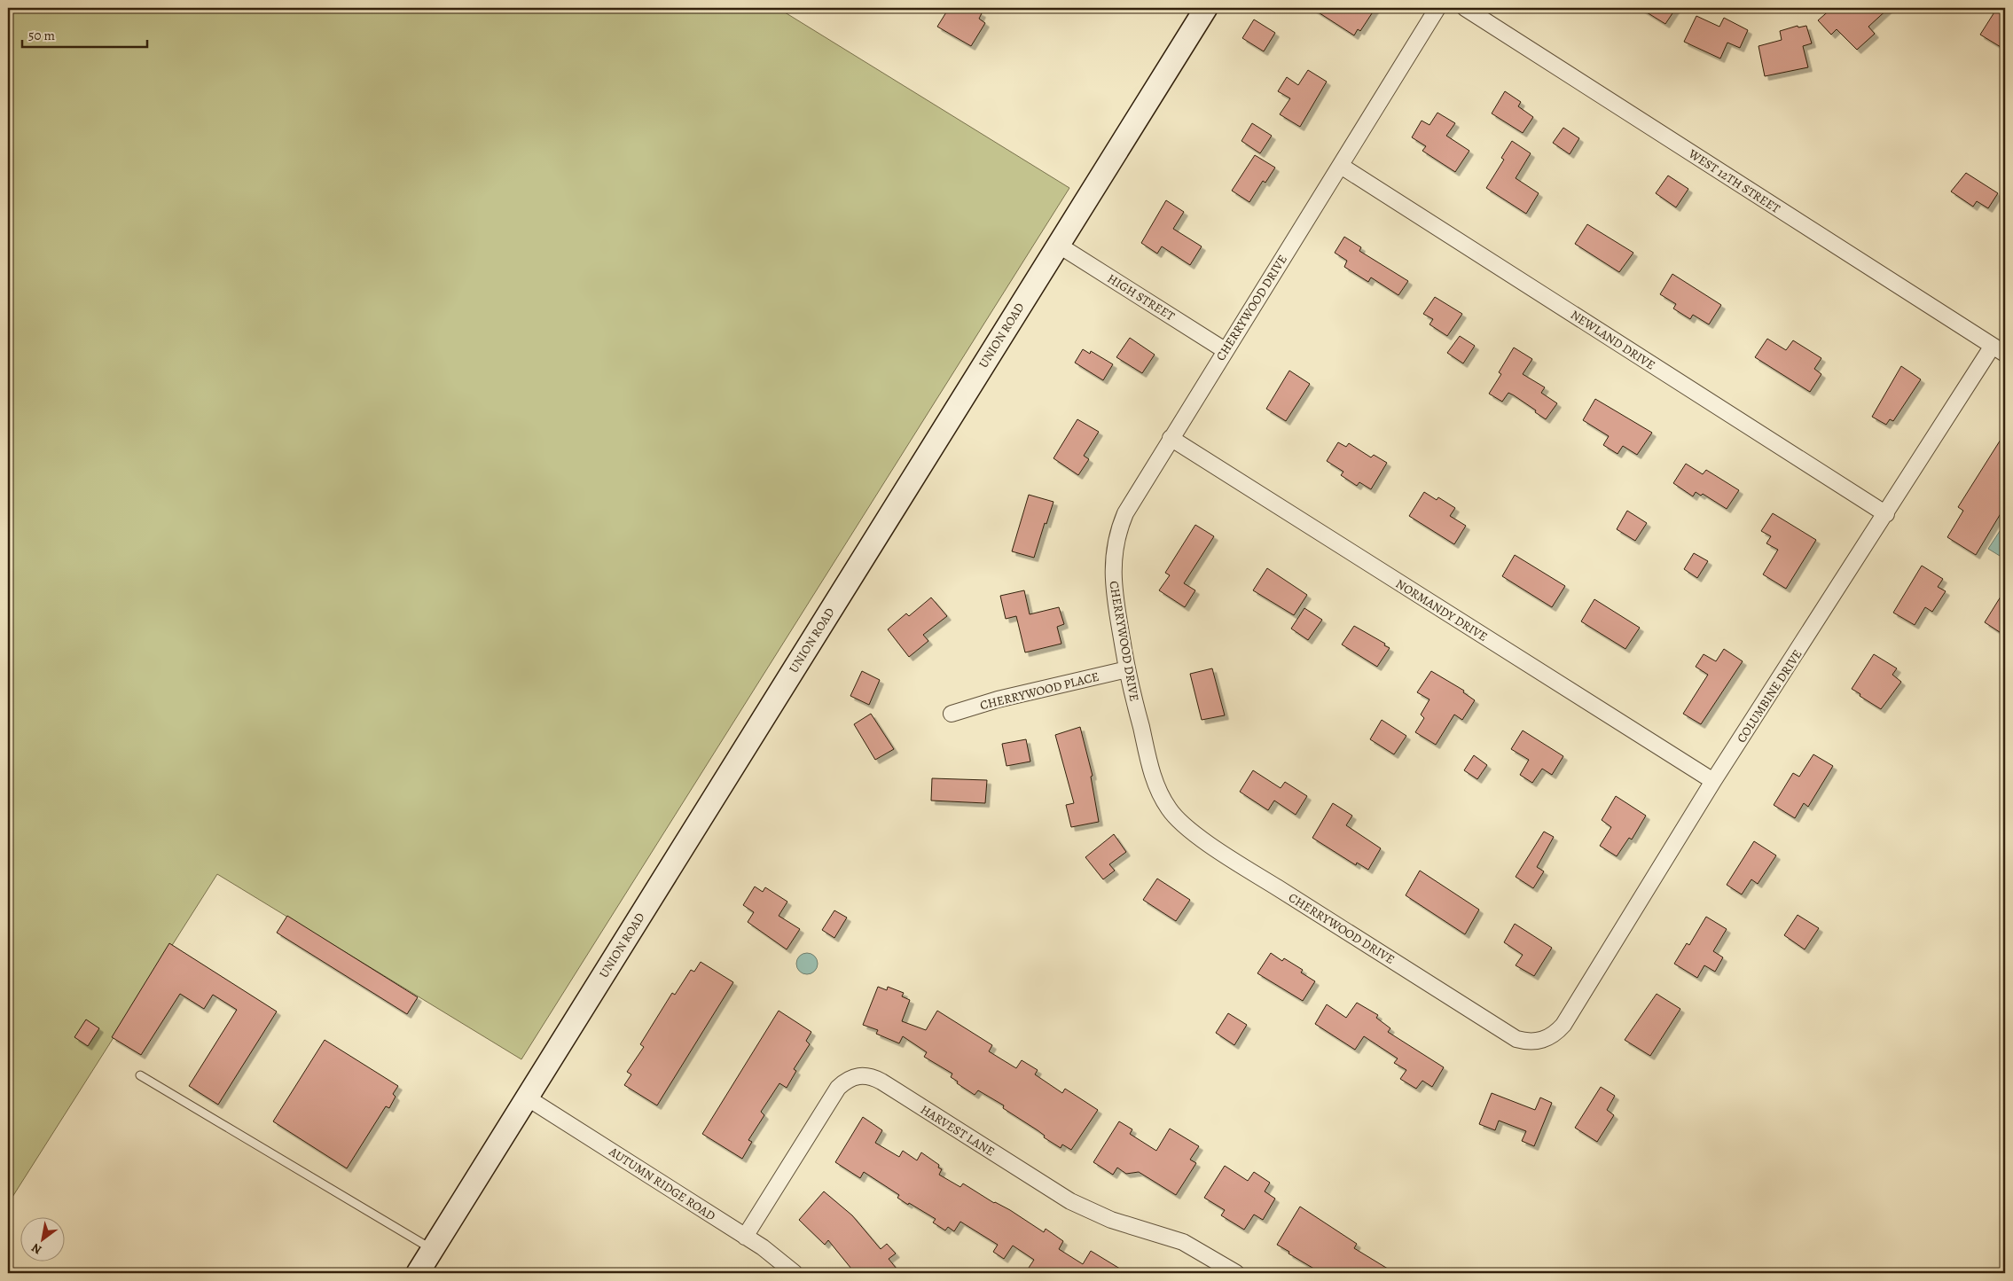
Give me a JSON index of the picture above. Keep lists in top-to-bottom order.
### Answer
{
  "streets": {
    "main road": ["UNION ROAD"],
    "street": [
      "WEST 12TH STREET",
      "HIGH STREET",
      "CHERRYWOOD DRIVE",
      "NEWLAND DRIVE",
      "NORMANDY DRIVE",
      "CHERRYWOOD PLACE",
      "COLUMBINE DRIVE",
      "HARVEST LANE",
      "AUTUMN RIDGE ROAD"
    ]
  },
  "crossings": [
    ["WEST 12TH STREET", "COLUMBINE DRIVE"],
    ["HIGH STREET", "CHERRYWOOD DRIVE"],
    ["HIGH STREET", "UNION ROAD"],
    ["CHERRYWOOD DRIVE", "NEWLAND DRIVE"],
    ["CHERRYWOOD DRIVE", "NORMANDY DRIVE"],
    ["CHERRYWOOD DRIVE", "CHERRYWOOD PLACE"],
    ["CHERRYWOOD DRIVE", "COLUMBINE DRIVE"],
    ["UNION ROAD", "AUTUMN RIDGE ROAD"],
    ["NEWLAND DRIVE", "COLUMBINE DRIVE"],
    ["NORMANDY DRIVE", "COLUMBINE DRIVE"],
    ["HARVEST LANE", "AUTUMN RIDGE ROAD"]
  ],
  "scale_bar": "50 m",
  "north": "bottom left"
}
